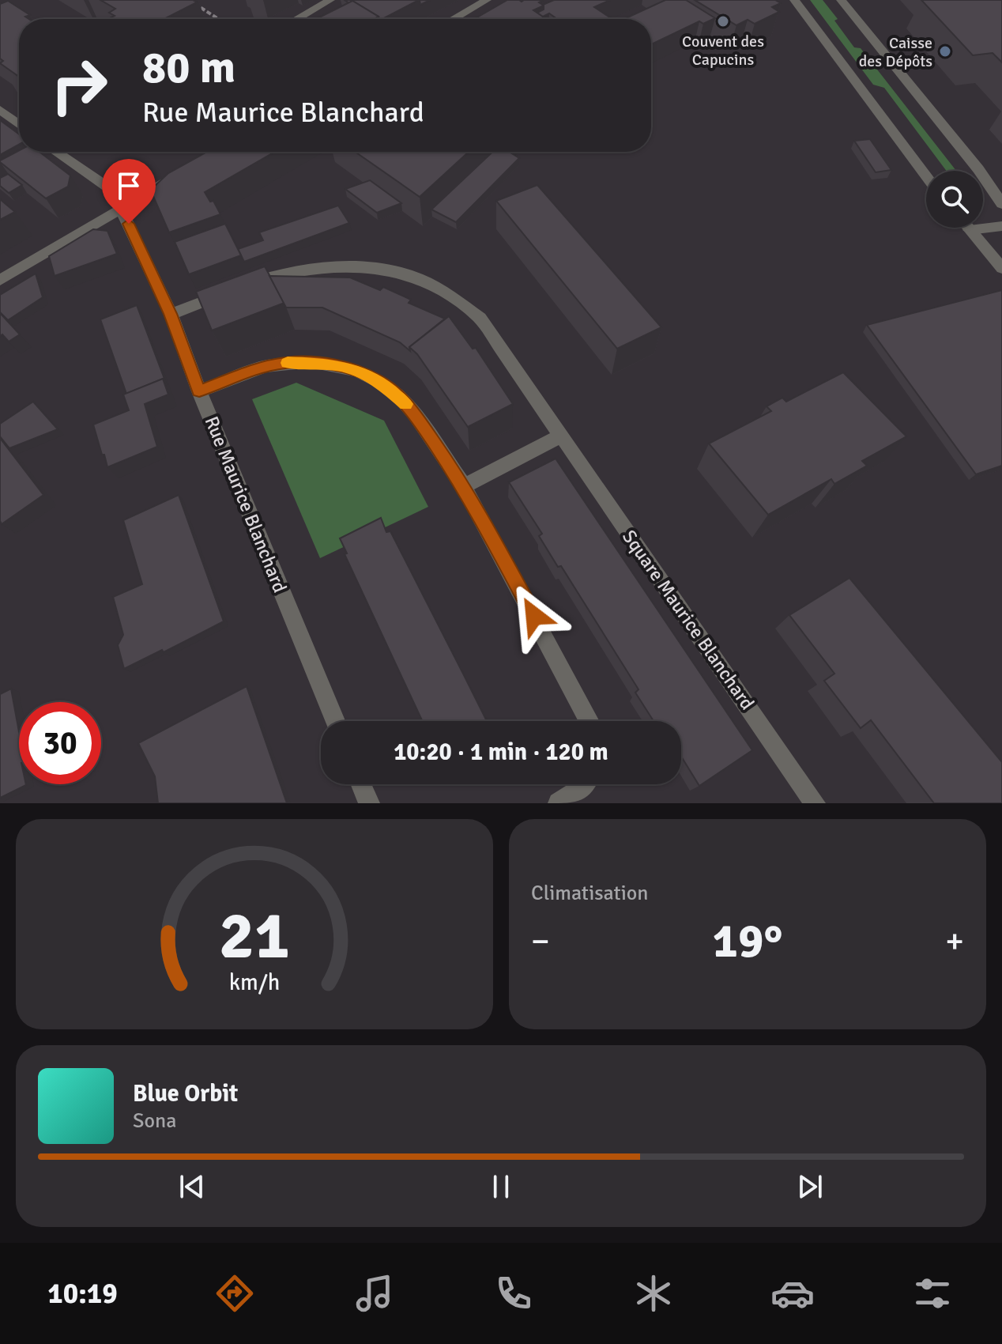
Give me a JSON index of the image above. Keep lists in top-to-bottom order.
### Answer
{
  "streets": {
    "street": ["Rue Maurice Blanchard", "Square Maurice Blanchard"]
  },
  "crossings": [
    ["Rue Maurice Blanchard", "Square Maurice Blanchard"]
  ],
  "places": ["Couvent des Capucins", "Caisse des Dépôts"],
  "page": {
    "turn": ["80 m", "Rue Maurice Blanchard"],
    "limit": "30",
    "trip": "10:20 · 1 min · 120 m",
    "tile": "Climatisation",
    "heat": ["−", "19°", "+"],
    "song": ["Blue Orbit", "Sona"],
    "tabs": "10:19",
    "gauge": ["21", "km/h"]
  }
}
